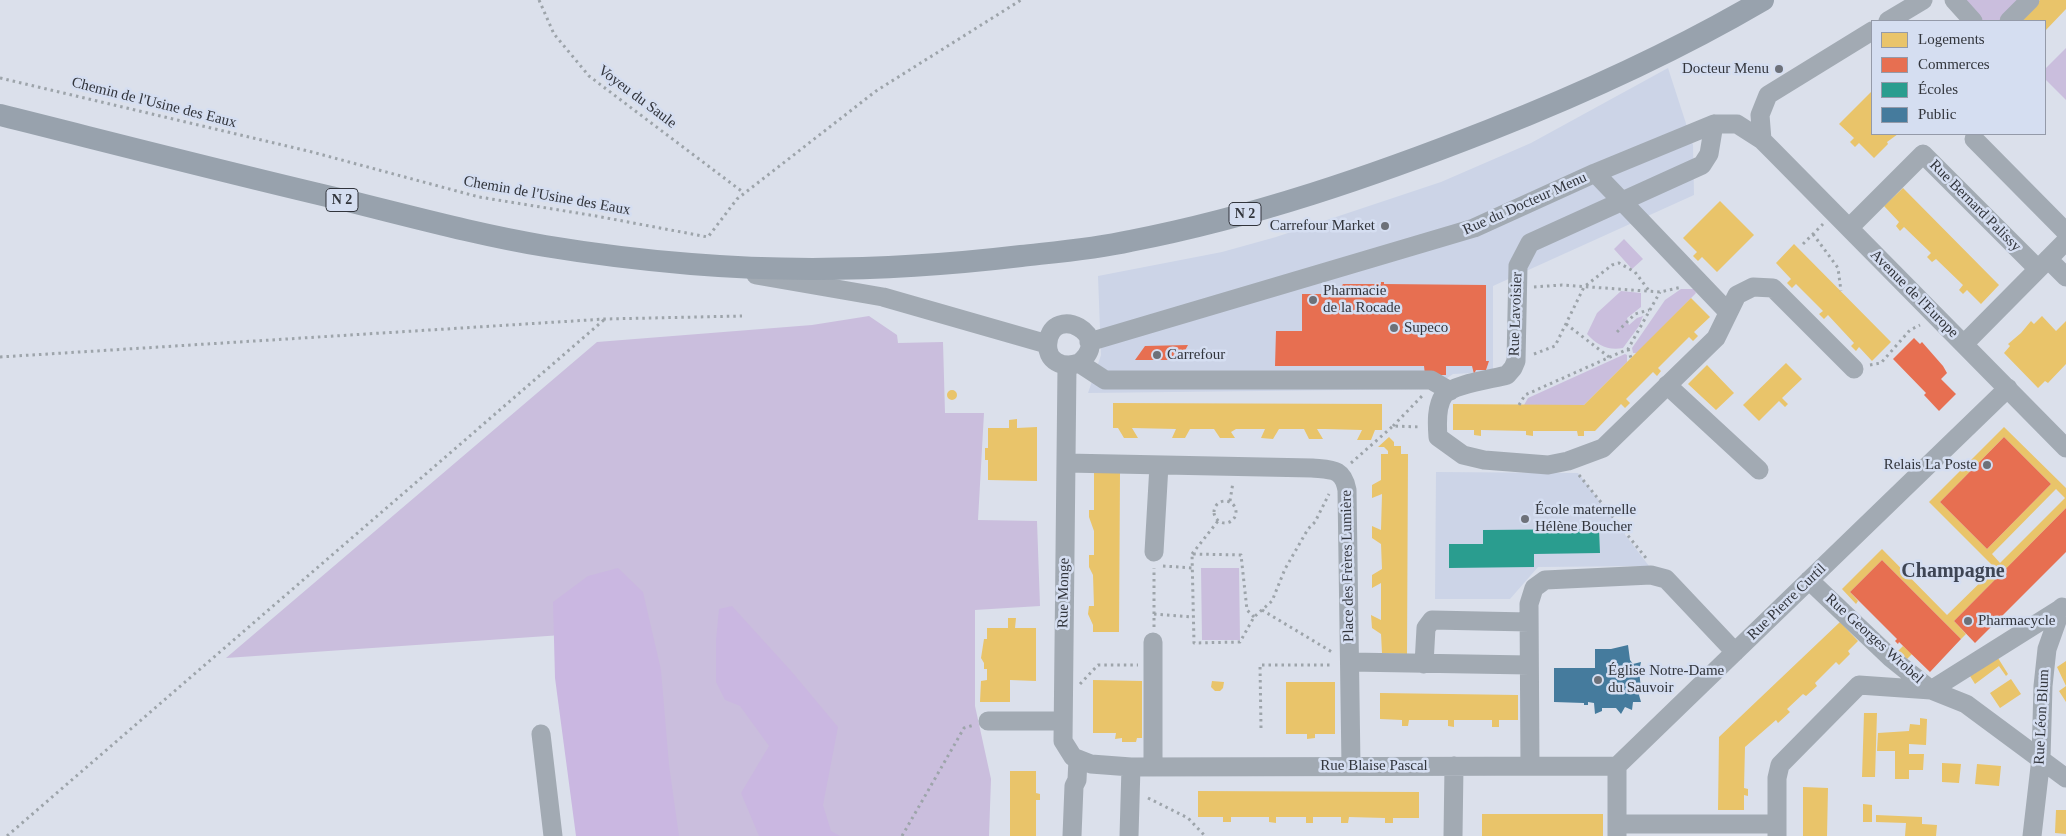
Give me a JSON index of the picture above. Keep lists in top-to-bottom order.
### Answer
{
  "streets": {
    "main road": ["N 2"],
    "street": [
      "Rue du Docteur Menu",
      "Rue Bernard Palissy",
      "Avenue de l'Europe",
      "Rue Lavoisier",
      "Place des Frères Lumière",
      "Rue Monge",
      "Rue Pierre Curtil",
      "Rue Georges Wrobel",
      "Rue Léon Blum",
      "Rue Blaise Pascal"
    ],
    "path": ["Voyeu du Saule", "Chemin de l'Usine des Eaux"]
  },
  "crossings": [
    ["Voyeu du Saule", "Chemin de l'Usine des Eaux"],
    ["Rue du Docteur Menu", "Avenue de l'Europe"],
    ["Rue du Docteur Menu", "Rue Lavoisier"],
    ["Rue du Docteur Menu", "Rue Monge"],
    ["Rue Bernard Palissy", "Avenue de l'Europe"],
    ["Avenue de l'Europe", "Rue Pierre Curtil"],
    ["Place des Frères Lumière", "Rue Monge"],
    ["Place des Frères Lumière", "Rue Blaise Pascal"],
    ["Rue Pierre Curtil", "Rue Georges Wrobel"],
    ["Rue Pierre Curtil", "Rue Blaise Pascal"],
    ["Rue Georges Wrobel", "Rue Léon Blum"]
  ],
  "districts": ["Champagne"],
  "places": [
    "Docteur Menu",
    "Carrefour Market",
    "Pharmacie de la Rocade",
    "Supeco",
    "Carrefour",
    "Relais La Poste",
    "École maternelle Hélène Boucher",
    "Pharmacycle",
    "Église Notre-Dame du Sauvoir"
  ],
  "legend": [
    "Logements",
    "Commerces",
    "Écoles",
    "Public"
  ]
}
